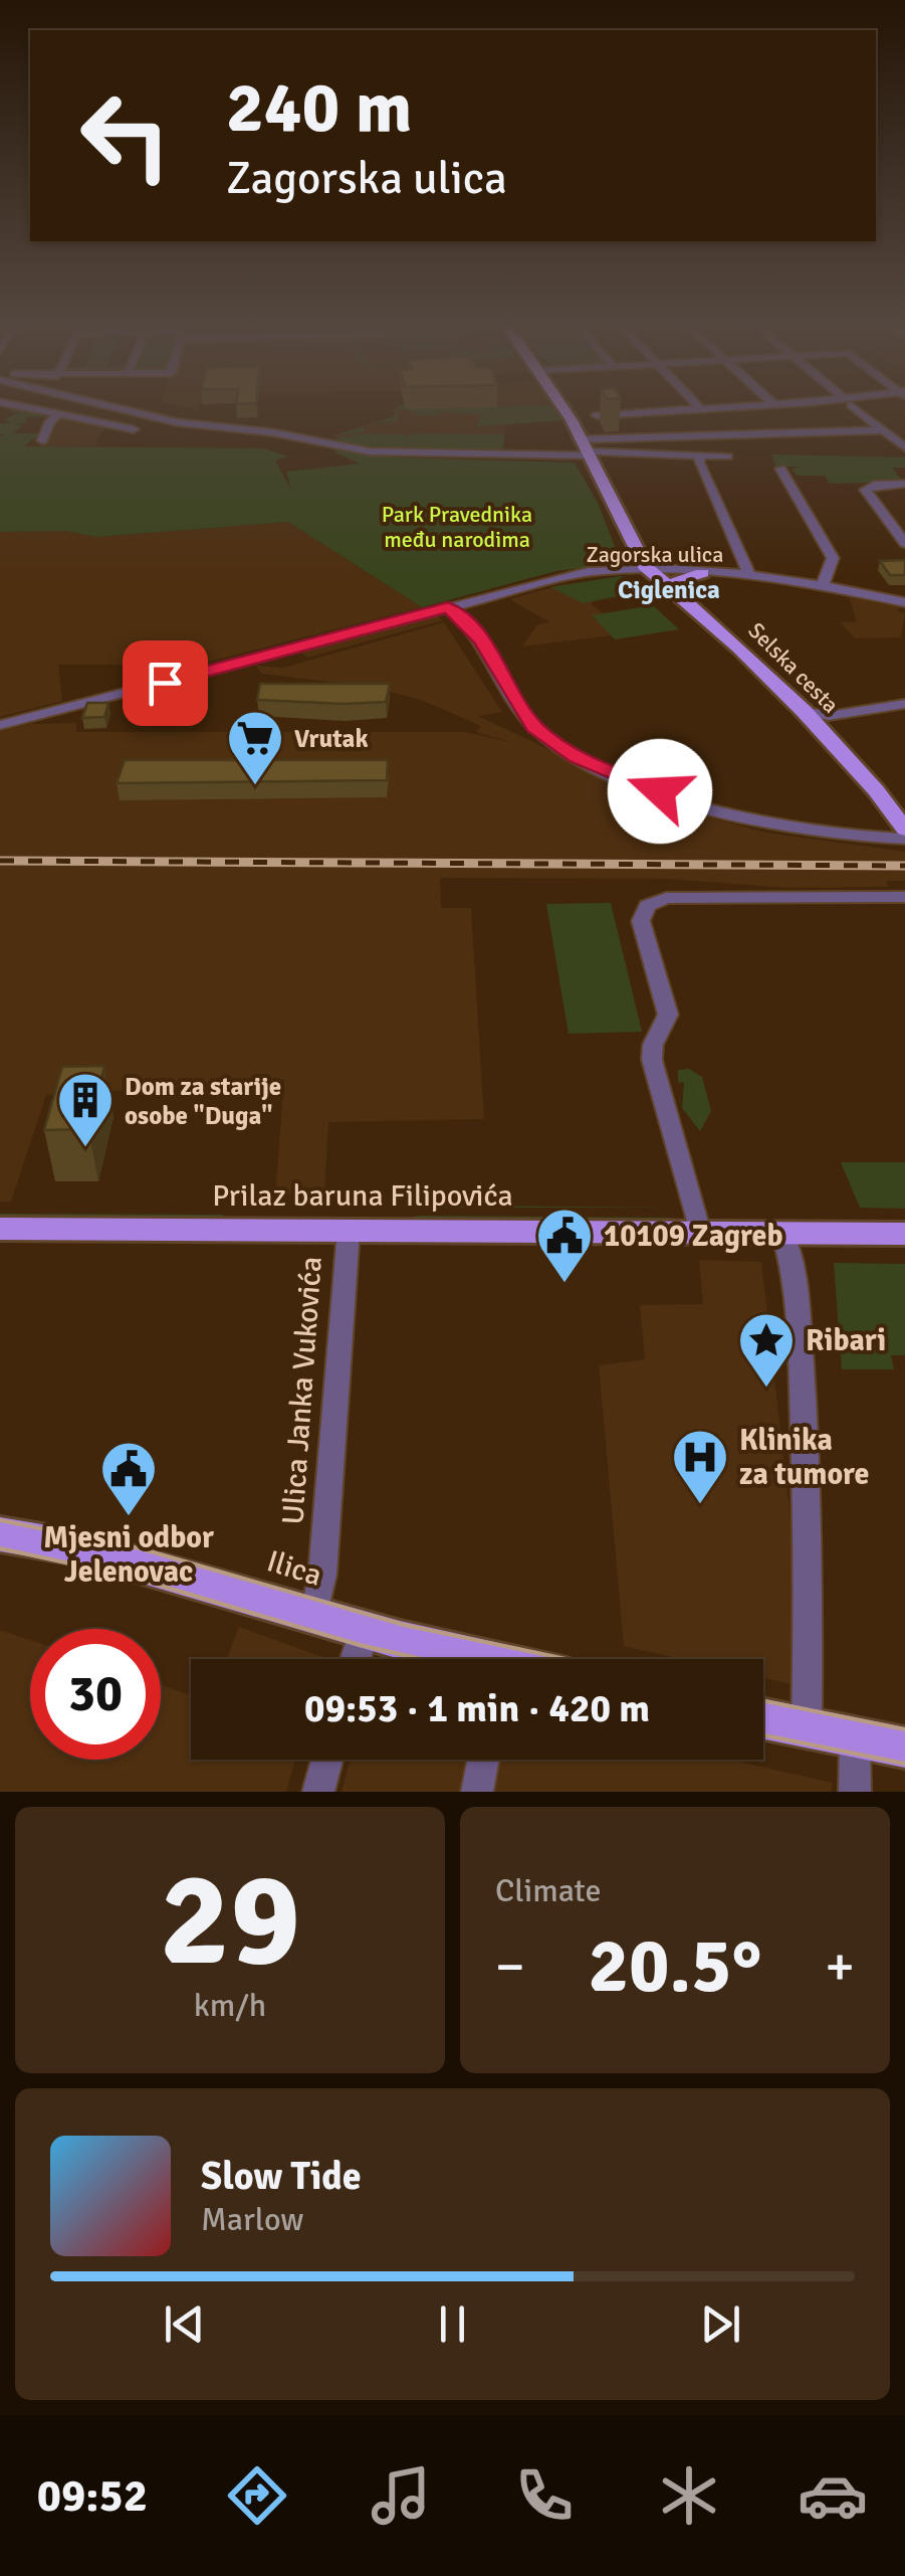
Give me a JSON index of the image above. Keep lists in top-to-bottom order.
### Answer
{
  "streets": {
    "main road": ["Selska cesta", "Prilaz baruna Filipovića", "Ilica"],
    "street": ["Zagorska ulica", "Ulica Janka Vukovića"]
  },
  "crossings": [
    ["Zagorska ulica", "Selska cesta"],
    ["Prilaz baruna Filipovića", "Ulica Janka Vukovića"],
    ["Ulica Janka Vukovića", "Ilica"]
  ],
  "districts": ["Ciglenica"],
  "parks": ["Park Pravednika među narodima"],
  "places": {
    "supermarket": ["Vrutak"],
    "building": ["Dom za starije osobe \"Duga\""],
    "public building": ["10109 Zagreb", "Mjesni odbor Jelenovac"],
    "place": ["Ribari"],
    "hospital": ["Klinika za tumore"]
  },
  "page": {
    "turn": ["240 m", "Zagorska ulica"],
    "limit": "30",
    "trip": "09:53 · 1 min · 420 m",
    "tile": [
      ["29", "km/h"],
      "Climate"
    ],
    "heat": ["−", "20.5°", "+"],
    "song": ["Slow Tide", "Marlow"],
    "tabs": "09:52"
  }
}
